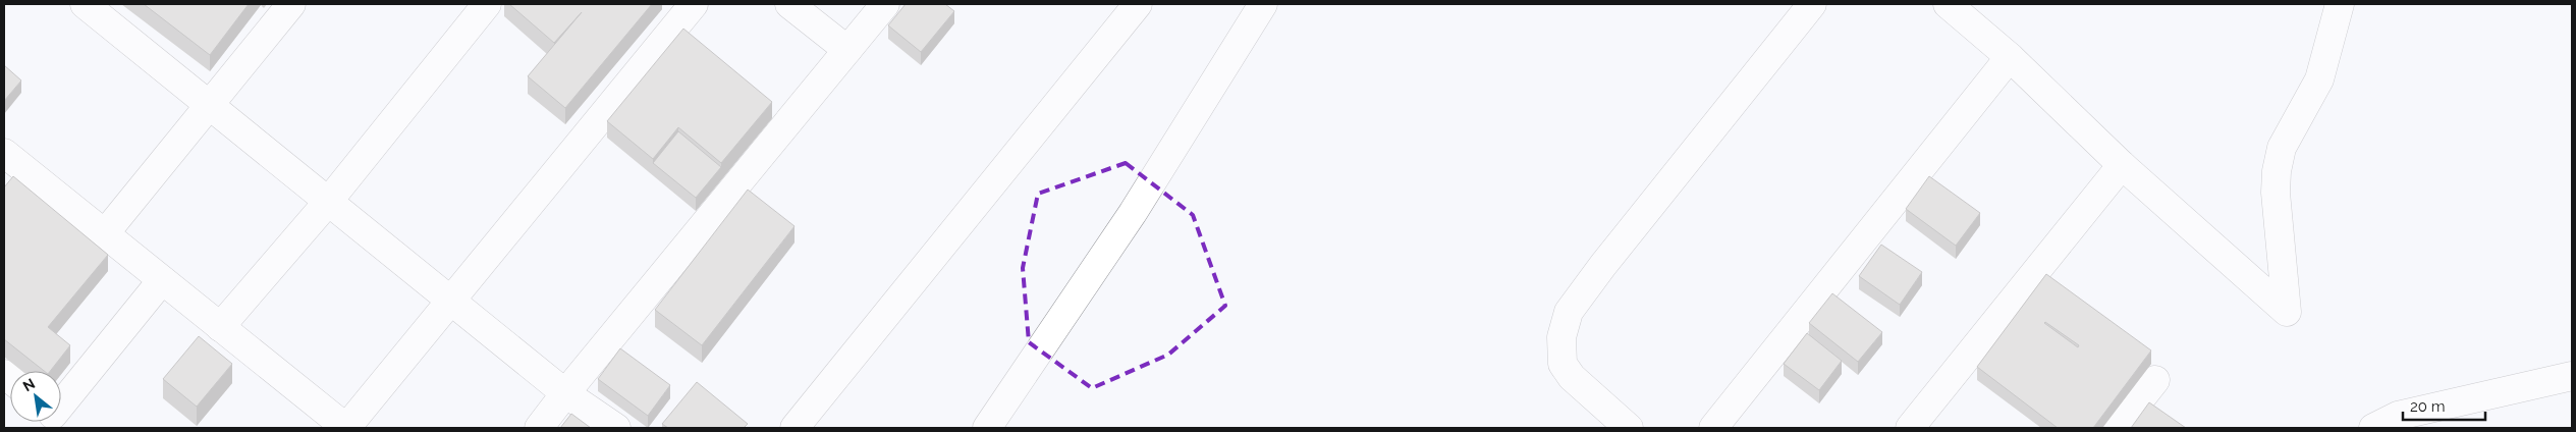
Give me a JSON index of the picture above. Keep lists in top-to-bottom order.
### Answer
{
  "scale_bar": "20 m",
  "north": "top left"
}
